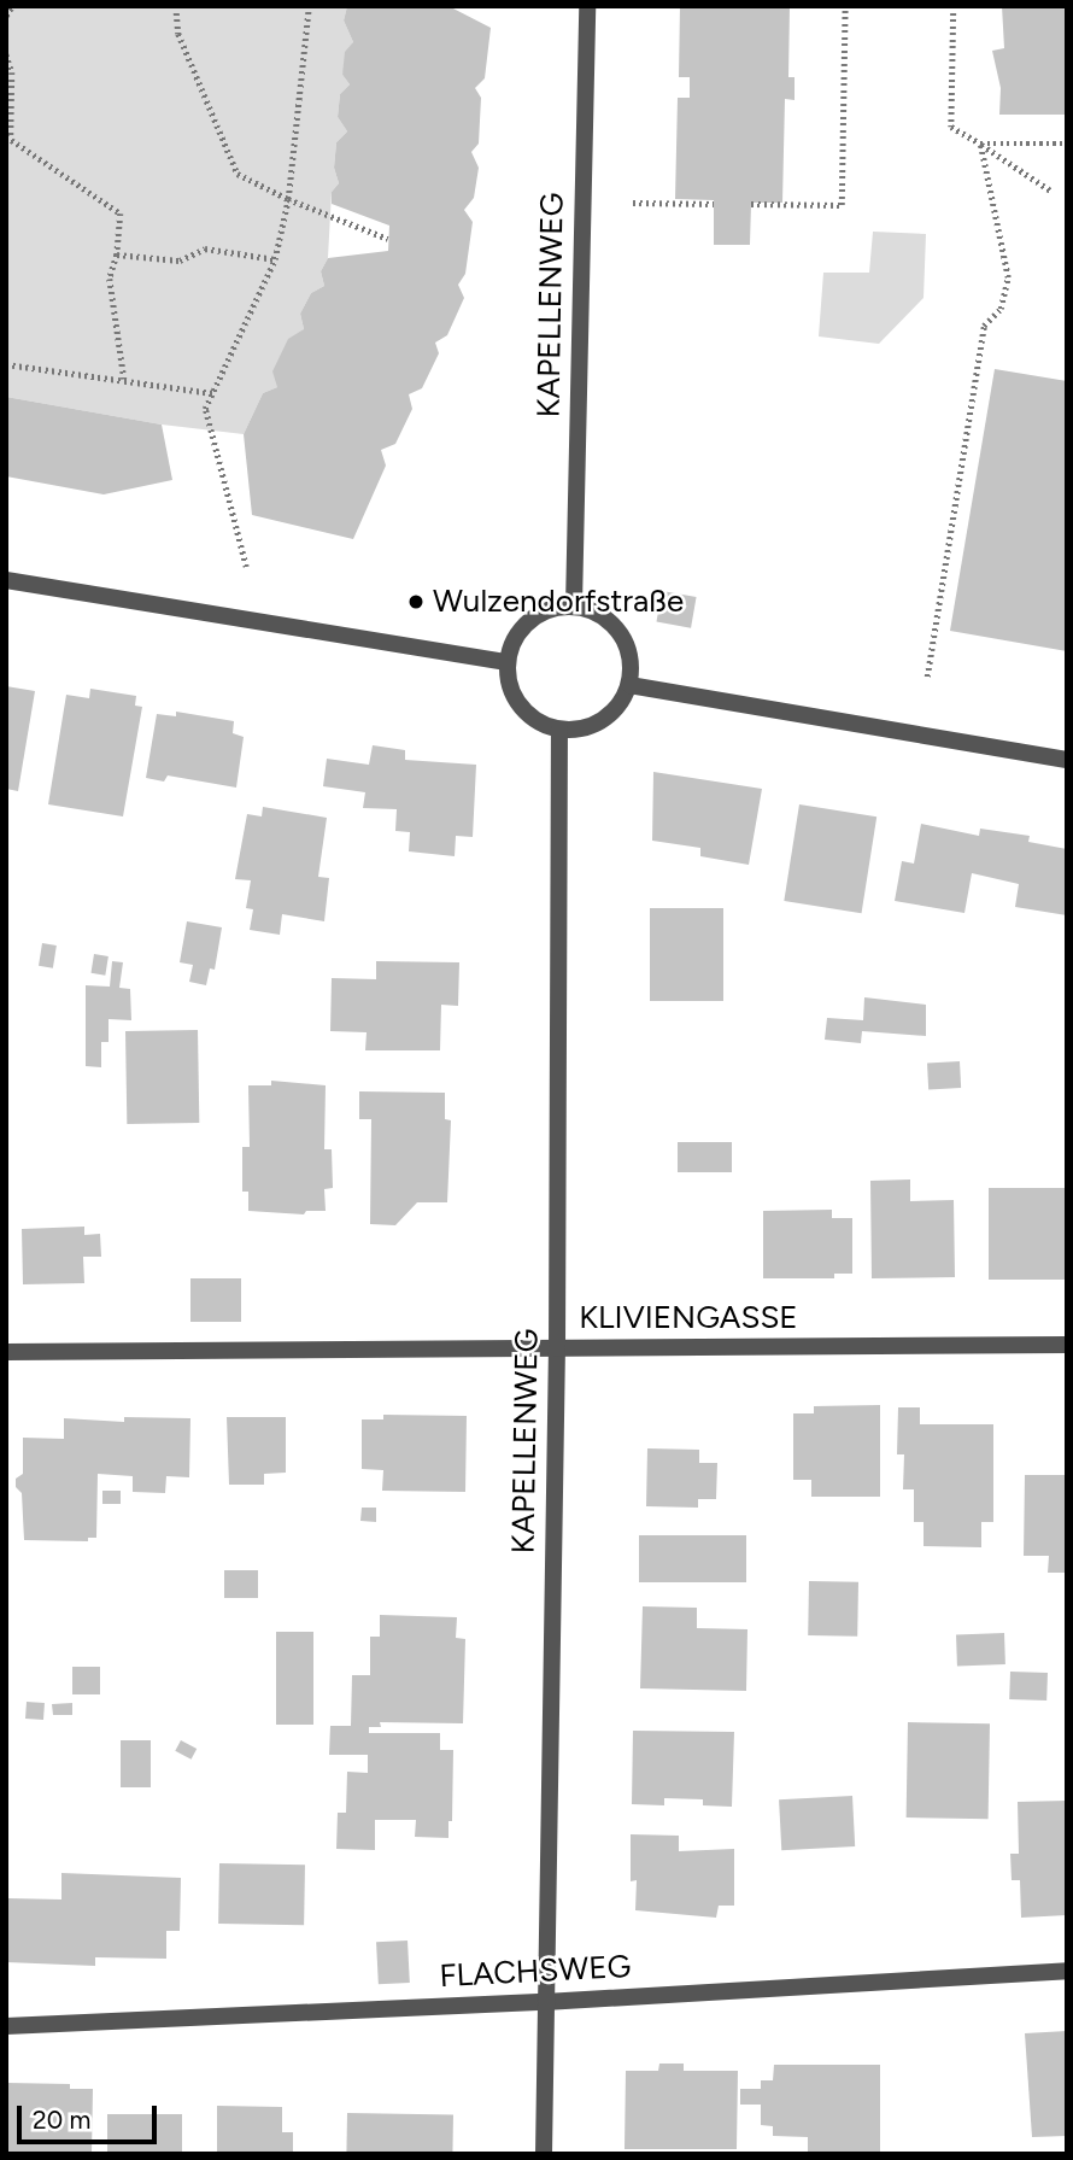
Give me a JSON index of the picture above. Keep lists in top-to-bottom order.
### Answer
{
  "streets": {
    "street": ["KAPELLENWEG", "KLIVIENGASSE", "FLACHSWEG"]
  },
  "crossings": [
    ["KAPELLENWEG", "KLIVIENGASSE"],
    ["KAPELLENWEG", "FLACHSWEG"]
  ],
  "places": ["Wulzendorfstraße"],
  "scale_bar": "20 m"
}
